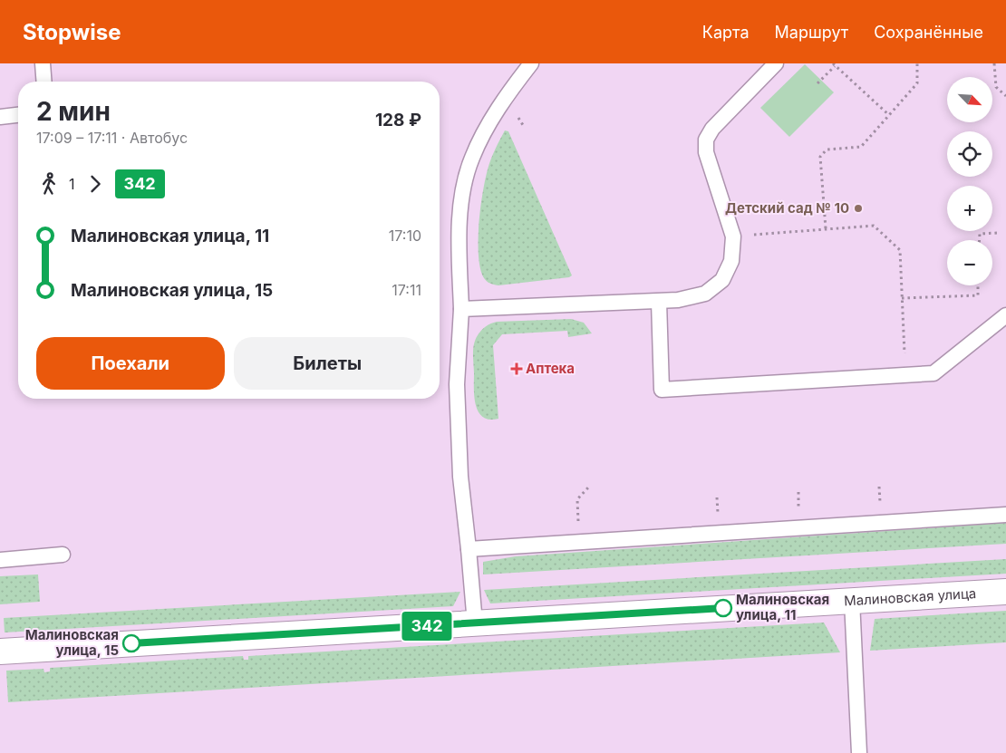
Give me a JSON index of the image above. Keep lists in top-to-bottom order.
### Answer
{
  "streets": {
    "street": ["Малиновская улица"]
  },
  "places": {
    "other": ["Детский сад № 10", "Малиновская улица, 11", "Малиновская улица, 15"],
    "health": ["Аптека"]
  },
  "lines": ["bus line 342"],
  "north": "bottom right",
  "page": {
    "header": "Stopwise",
    "nav": ["Карта", "Маршрут", "Сохранённые"],
    "on_map": "342",
    "map_buttons": ["+", "−"],
    "heading": ["2 мин", "17:09 – 17:11 · Автобус", "128 ₽"],
    "legs": ["1", "342"],
    "list": [
      {
        "name": "Малиновская улица, 11",
        "value": "17:10"
      },
      {
        "name": "Малиновская улица, 15",
        "value": "17:11"
      }
    ],
    "buttons": ["Поехали", "Билеты"]
  }
}
